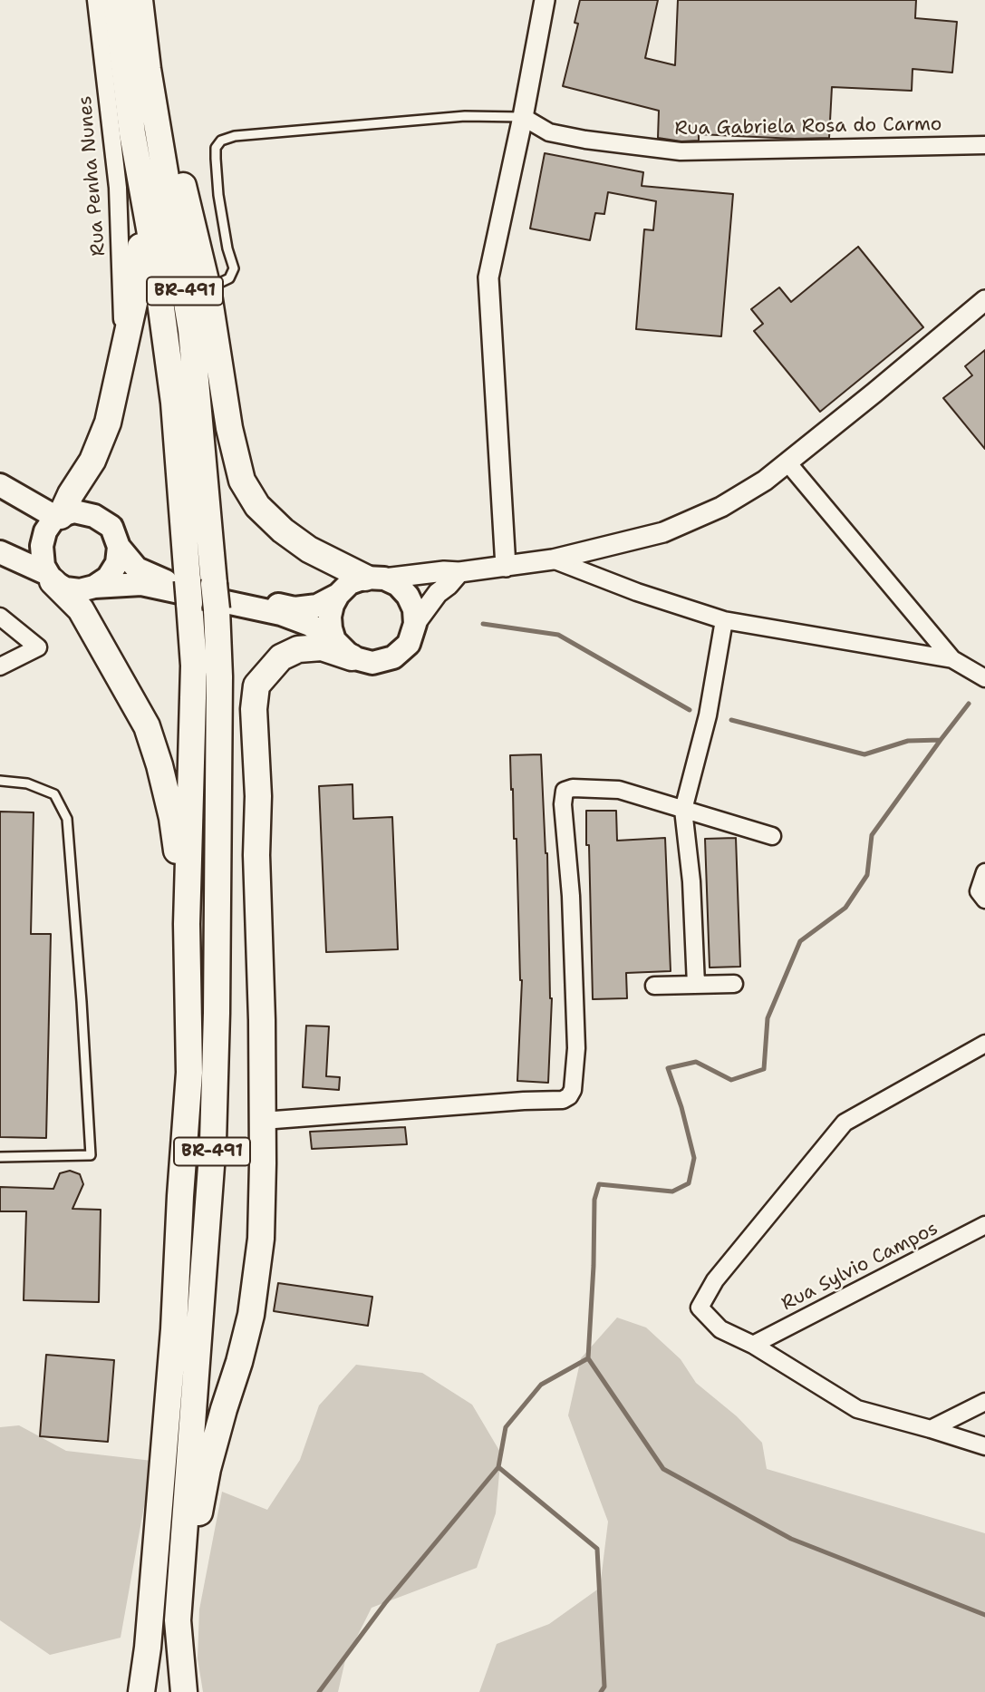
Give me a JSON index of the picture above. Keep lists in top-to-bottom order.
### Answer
{
  "streets": {
    "highway": ["BR-491"],
    "street": ["Rua Gabriela Rosa do Carmo", "Rua Penha Nunes", "Rua Sylvio Campos"]
  }
}
